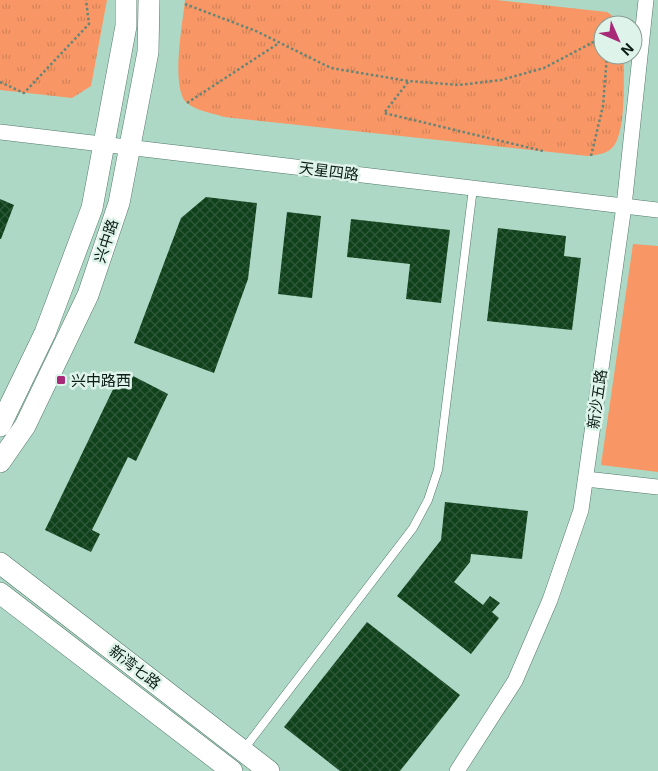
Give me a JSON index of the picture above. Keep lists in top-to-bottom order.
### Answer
{
  "streets": {
    "street": [
      "天星四路",
      "兴中路",
      "新沙五路",
      "新湾七路"
    ]
  },
  "crossings": [
    ["天星四路", "兴中路"],
    ["天星四路", "新沙五路"]
  ],
  "places": {
    "transit": ["兴中路西"]
  },
  "north": "bottom right"
}
